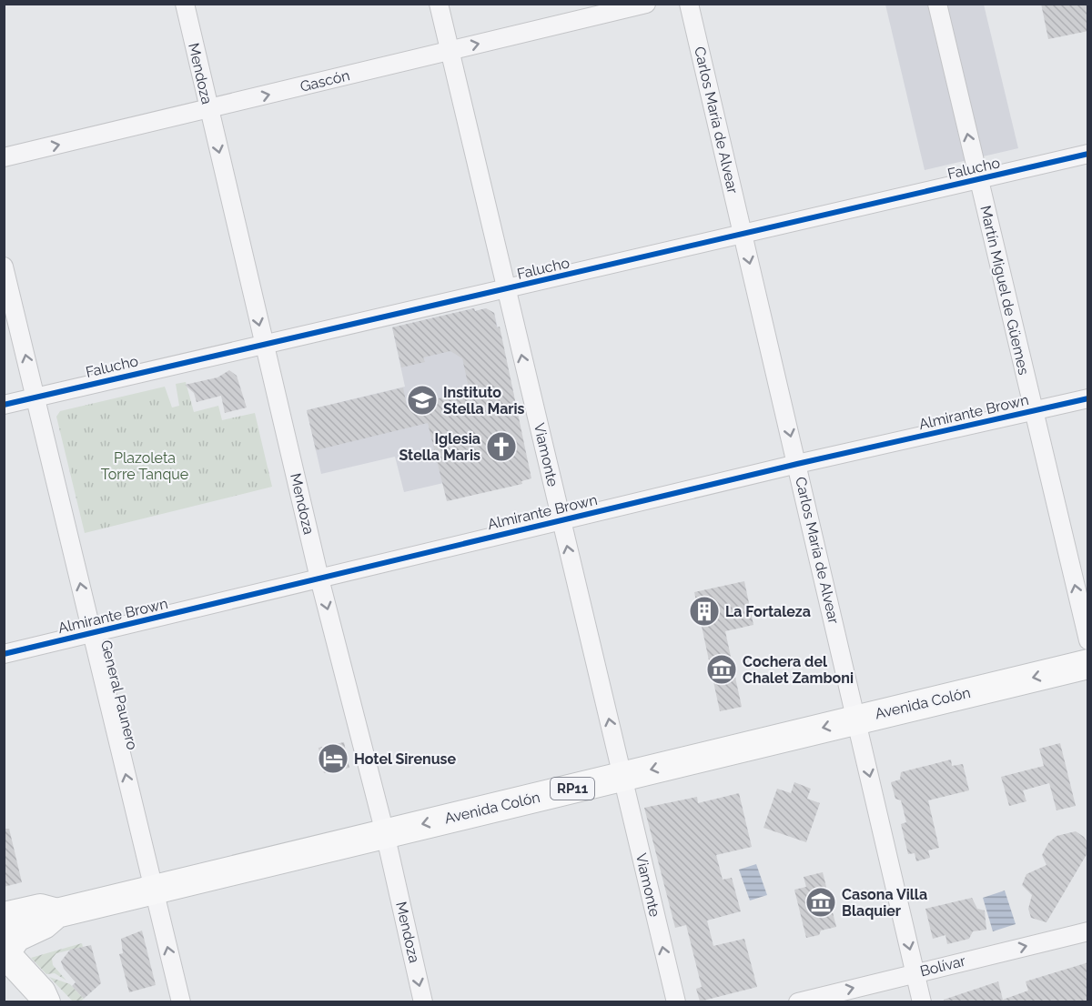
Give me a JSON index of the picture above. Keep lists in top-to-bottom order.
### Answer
{
  "streets": {
    "main road": ["Avenida Colón", "RP11"],
    "street": [
      "Mendoza",
      "Gascón",
      "Carlos María de Alvear",
      "Falucho",
      "Martín Miguel de Güemes",
      "Almirante Brown",
      "Viamonte",
      "General Paunero",
      "Bolívar"
    ]
  },
  "crossings": [
    ["Mendoza", "Gascón"],
    ["Mendoza", "Falucho"],
    ["Mendoza", "Almirante Brown"],
    ["Mendoza", "Avenida Colón"],
    ["Gascón", "Viamonte"],
    ["Carlos María de Alvear", "Falucho"],
    ["Carlos María de Alvear", "Almirante Brown"],
    ["Carlos María de Alvear", "Avenida Colón"],
    ["Carlos María de Alvear", "Bolívar"],
    ["Falucho", "Martín Miguel de Güemes"],
    ["Falucho", "Viamonte"],
    ["Falucho", "General Paunero"],
    ["Martín Miguel de Güemes", "Almirante Brown"],
    ["Almirante Brown", "Viamonte"],
    ["Almirante Brown", "General Paunero"],
    ["Viamonte", "Avenida Colón"],
    ["General Paunero", "Avenida Colón"],
    ["Avenida Colón", "RP11"]
  ],
  "one_way": [
    "Mendoza",
    "Gascón",
    "Carlos María de Alvear",
    "Martín Miguel de Güemes",
    "Viamonte",
    "General Paunero",
    "Avenida Colón",
    "Bolívar"
  ],
  "parks": ["Plazoleta Torre Tanque"],
  "places": {
    "school or university": ["Instituto Stella Maris"],
    "church": ["Iglesia Stella Maris"],
    "building": ["La Fortaleza"],
    "museum": ["Cochera del Chalet Zamboni", "Casona Villa Blaquier"],
    "hotel": ["Hotel Sirenuse"]
  }
}
